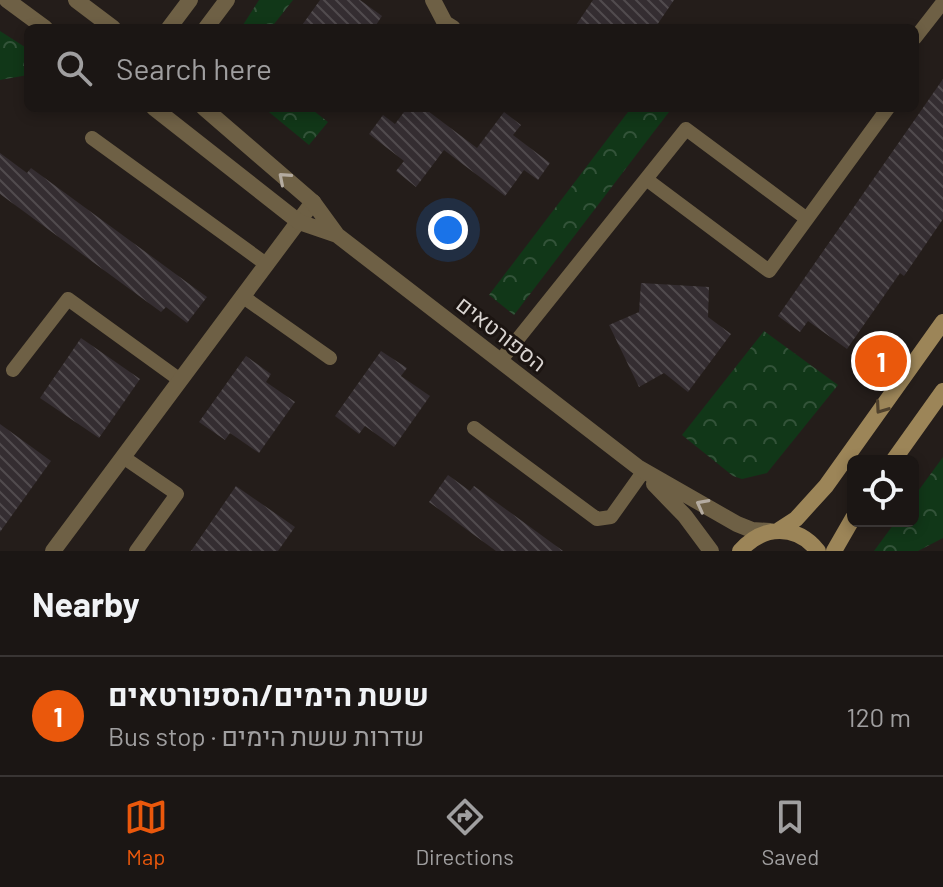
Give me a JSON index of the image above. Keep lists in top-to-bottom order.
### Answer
{
  "streets": {
    "street": ["הספורטאים"]
  },
  "page": {
    "search": "Search here",
    "pins": "1",
    "heading": "Nearby",
    "list": [
      {
        "mark": "1",
        "name": "ששת הימים/הספורטאים",
        "note": "Bus stop · שדרות ששת הימים",
        "value": "120 m"
      }
    ],
    "nav": ["Map", "Directions", "Saved"]
  }
}
